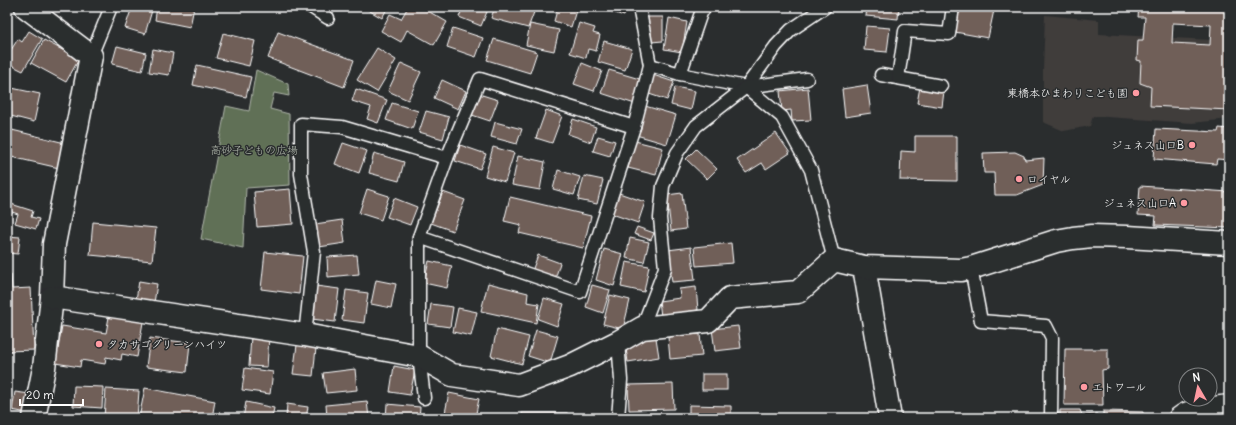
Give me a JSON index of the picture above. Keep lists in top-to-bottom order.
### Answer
{
  "parks": ["高砂子どもの広場"],
  "places": [
    "東橋本ひまわりこども園",
    "ジュネス山口B",
    "ロイヤル",
    "ジュネス山口A",
    "タカサゴグリーンハイツ",
    "エトワール"
  ],
  "scale_bar": "20 m",
  "north": "top"
}
